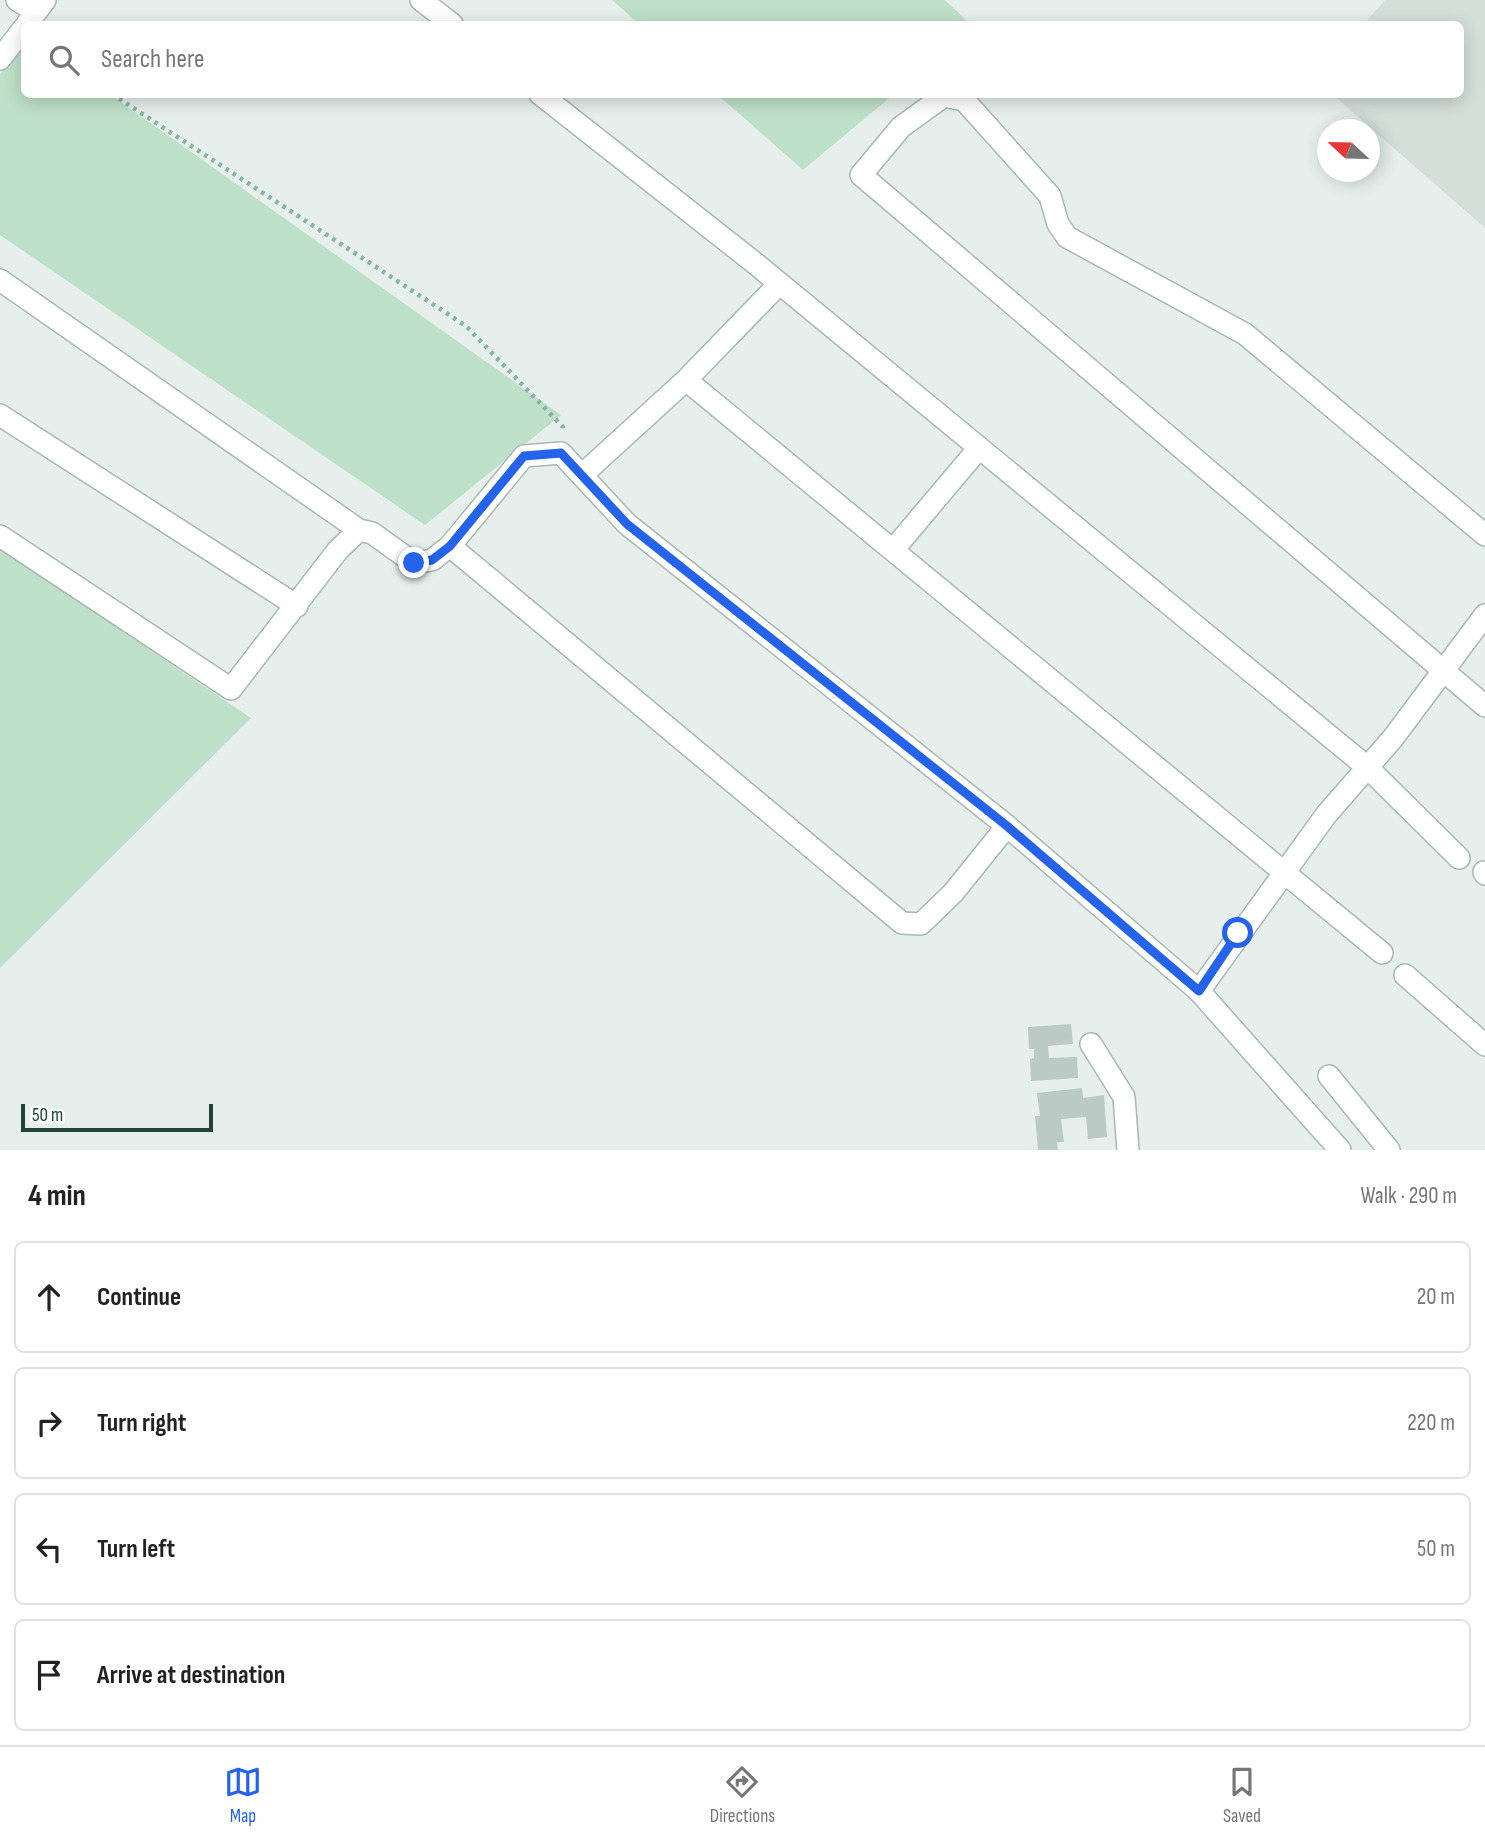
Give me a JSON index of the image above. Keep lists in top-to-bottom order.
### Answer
{
  "scale_bar": "50 m",
  "north": "left",
  "page": {
    "search": "Search here",
    "scale": "50 m",
    "heading": ["4 min", "Walk · 290 m"],
    "list": [
      ["Continue", "20 m"],
      ["Turn right", "220 m"],
      ["Turn left", "50 m"],
      "Arrive at destination"
    ],
    "nav": ["Map", "Directions", "Saved"]
  }
}
